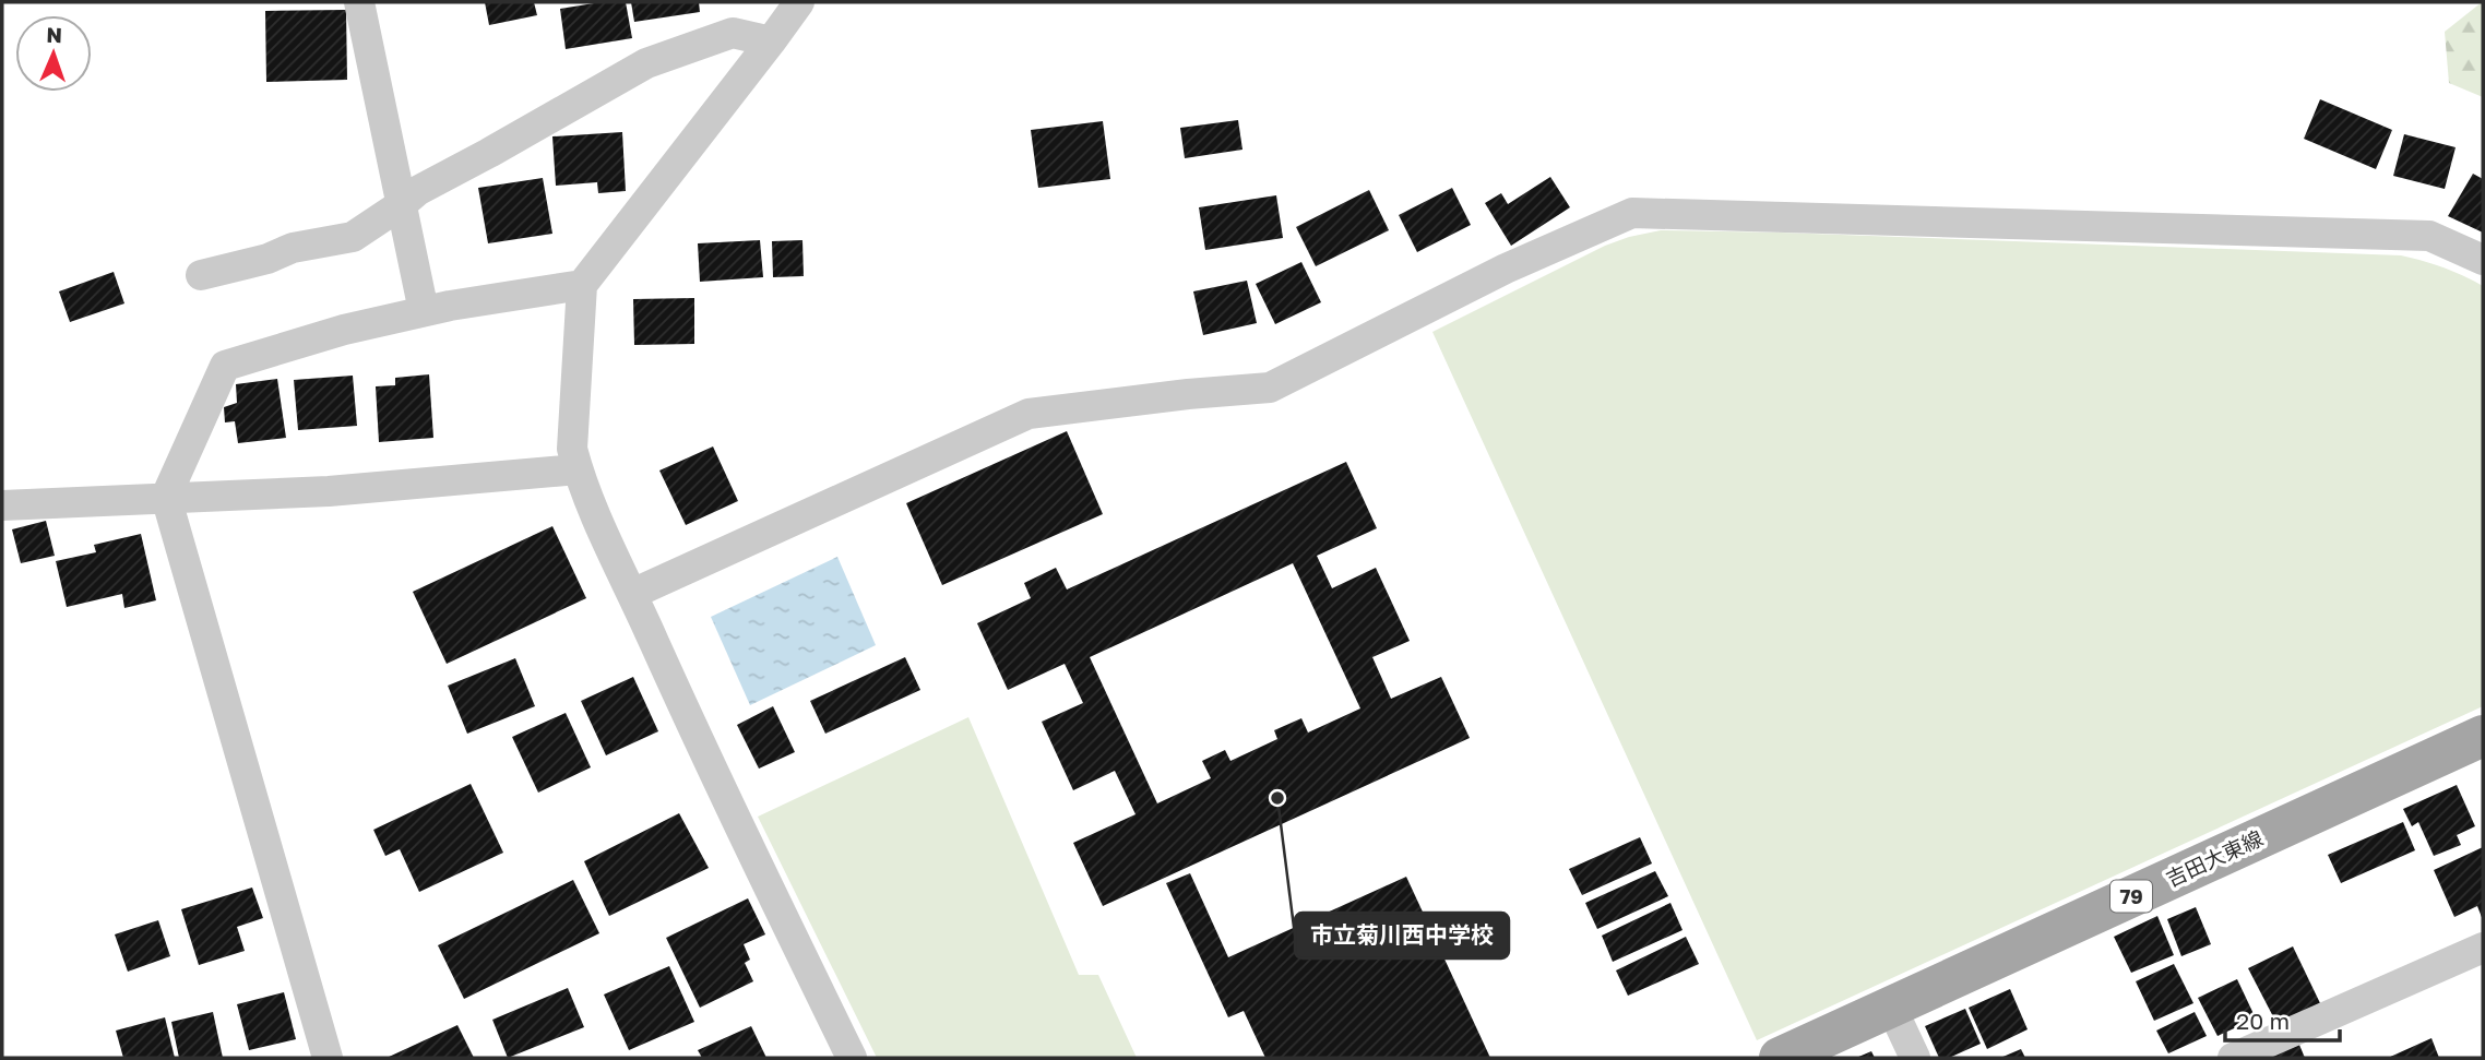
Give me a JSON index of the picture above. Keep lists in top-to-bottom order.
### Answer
{
  "streets": {
    "main road": ["吉田大東線", "79"]
  },
  "places": ["市立菊川西中学校"],
  "scale_bar": "20 m",
  "north": "top"
}
